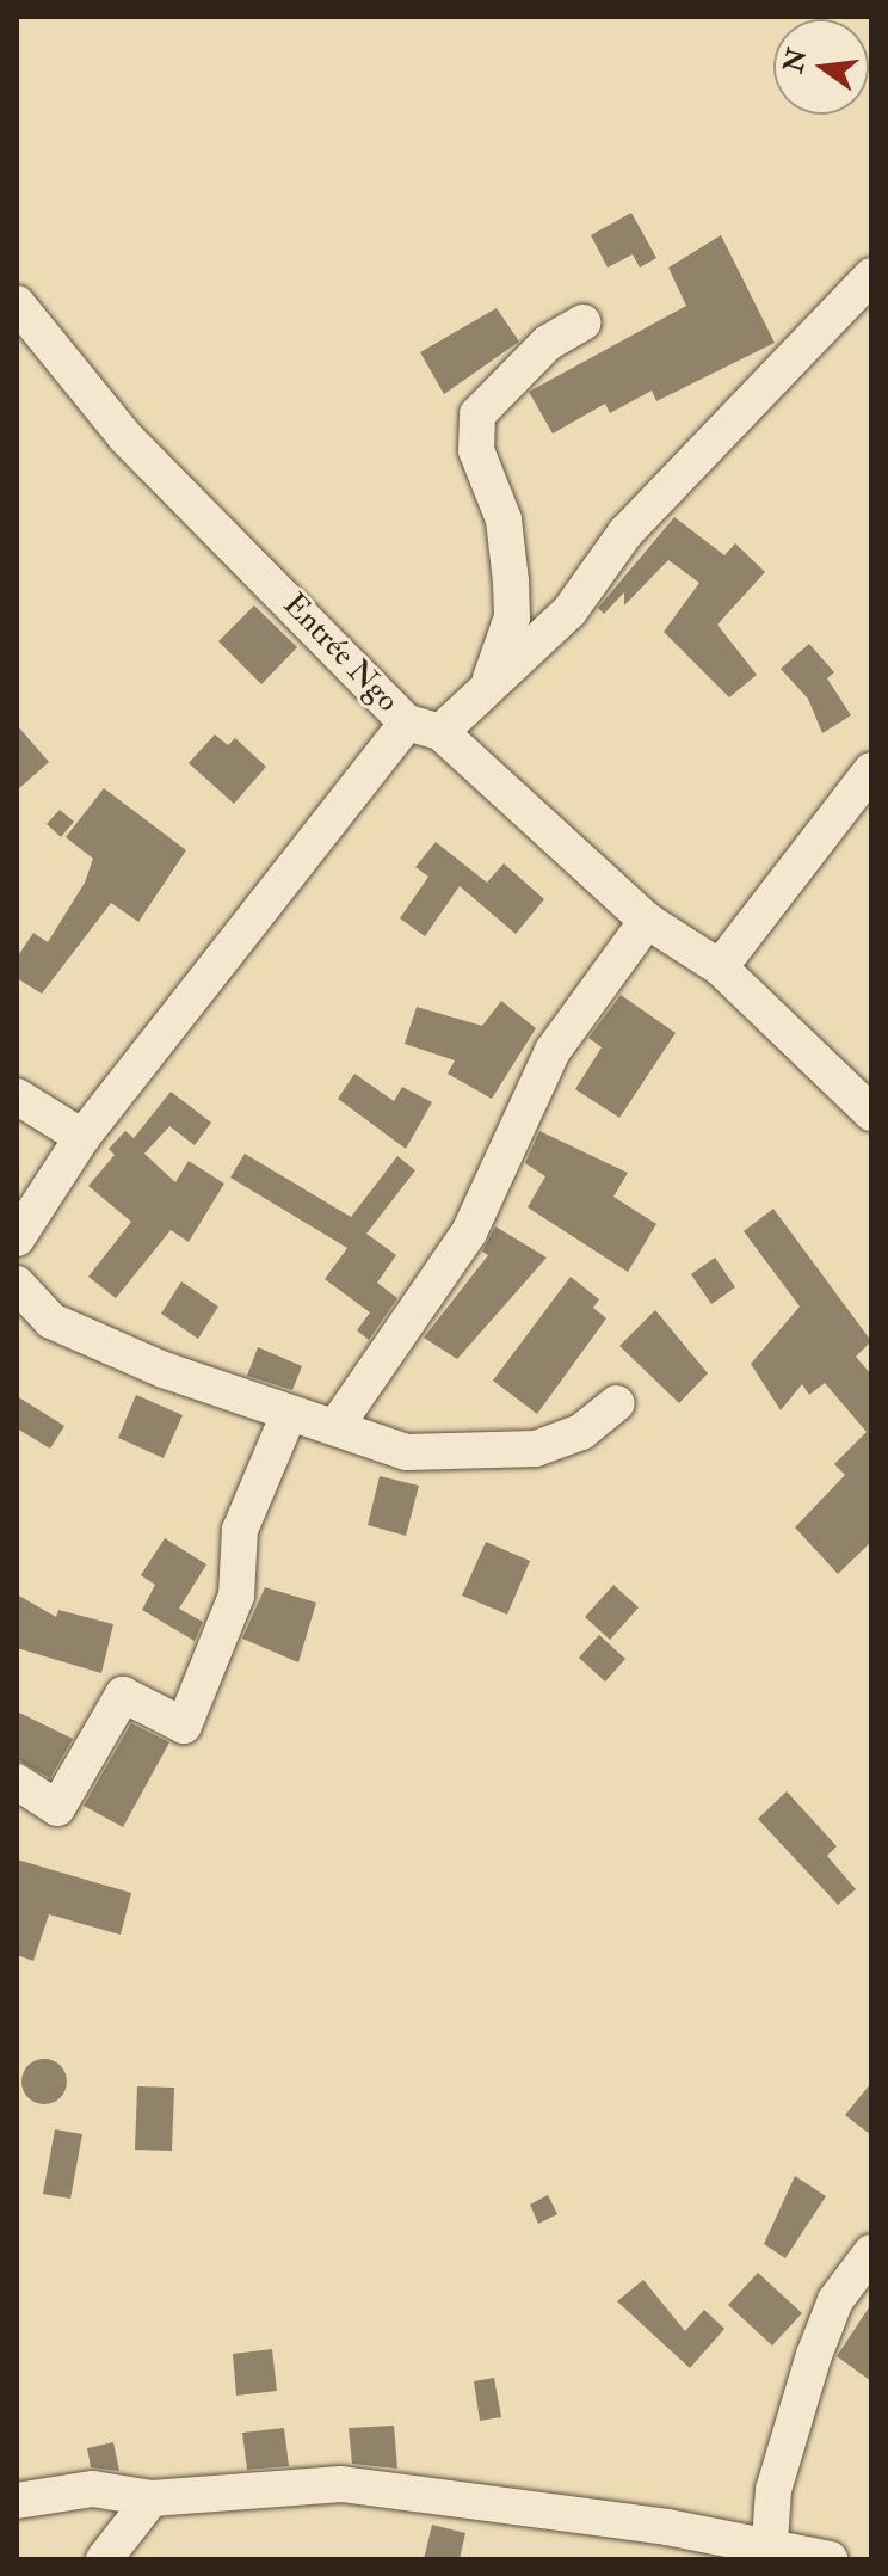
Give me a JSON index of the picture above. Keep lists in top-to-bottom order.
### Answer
{
  "streets": {
    "street": ["Entrée Ngo"]
  },
  "north": "left"
}
